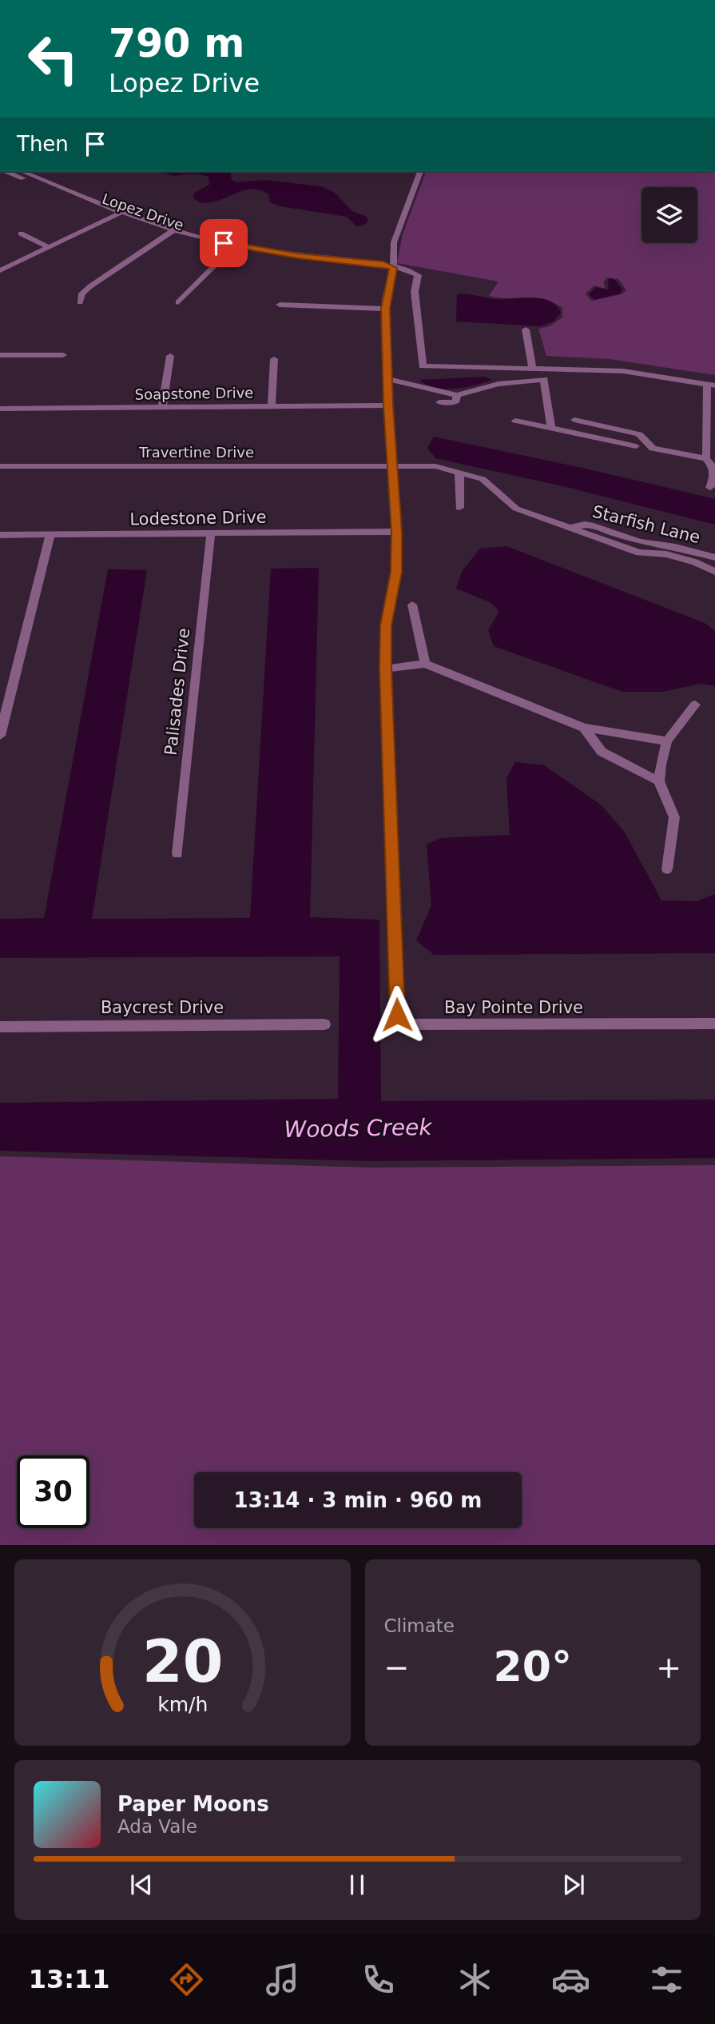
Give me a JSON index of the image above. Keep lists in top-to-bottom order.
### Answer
{
  "streets": {
    "street": [
      "Lopez Drive",
      "Soapstone Drive",
      "Travertine Drive",
      "Lodestone Drive",
      "Starfish Lane",
      "Palisades Drive",
      "Baycrest Drive",
      "Bay Pointe Drive"
    ]
  },
  "crossings": [
    ["Lopez Drive", "Bay Pointe Drive"],
    ["Soapstone Drive", "Bay Pointe Drive"],
    ["Travertine Drive", "Starfish Lane"],
    ["Travertine Drive", "Bay Pointe Drive"],
    ["Lodestone Drive", "Palisades Drive"],
    ["Lodestone Drive", "Bay Pointe Drive"]
  ],
  "water": ["Woods Creek"],
  "page": {
    "turn": ["790 m", "Lopez Drive"],
    "then": "Then",
    "limit": "30",
    "trip": "13:14 · 3 min · 960 m",
    "tile": "Climate",
    "heat": ["−", "20°", "+"],
    "song": ["Paper Moons", "Ada Vale"],
    "tabs": "13:11",
    "gauge": ["20", "km/h"]
  }
}
